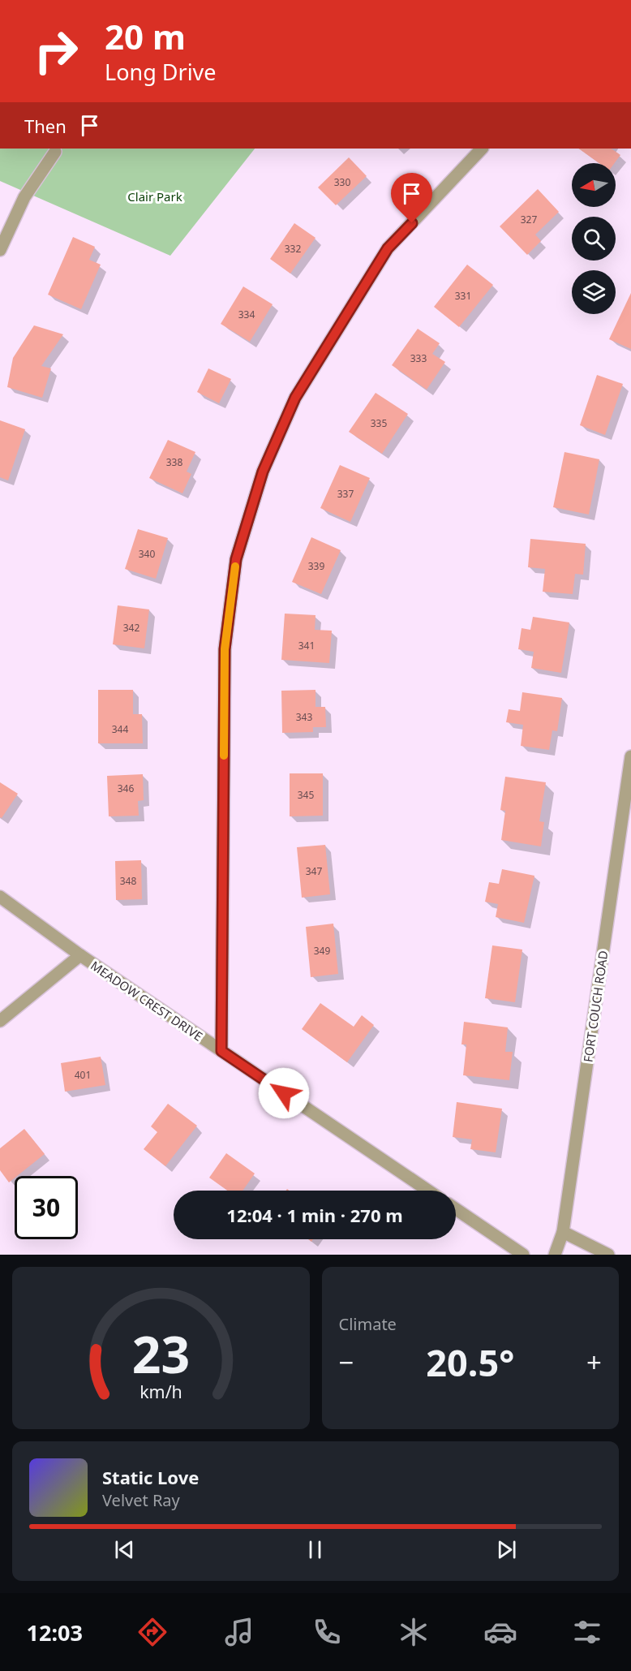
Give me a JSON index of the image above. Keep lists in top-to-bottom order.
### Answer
{
  "streets": {
    "street": ["MEADOW CREST DRIVE", "FORT COUCH ROAD"]
  },
  "parks": ["Clair Park"],
  "house_numbers": [
    "330",
    "327",
    "332",
    "331",
    "334",
    "333",
    "335",
    "338",
    "337",
    "340",
    "339",
    "342",
    "341",
    "343",
    "344",
    "346",
    "345",
    "347",
    "348",
    "349",
    "401"
  ],
  "north": "left",
  "page": {
    "turn": ["20 m", "Long Drive"],
    "then": "Then",
    "limit": "30",
    "trip": "12:04 · 1 min · 270 m",
    "tile": "Climate",
    "heat": ["−", "20.5°", "+"],
    "song": ["Static Love", "Velvet Ray"],
    "tabs": "12:03",
    "gauge": ["23", "km/h"]
  }
}
